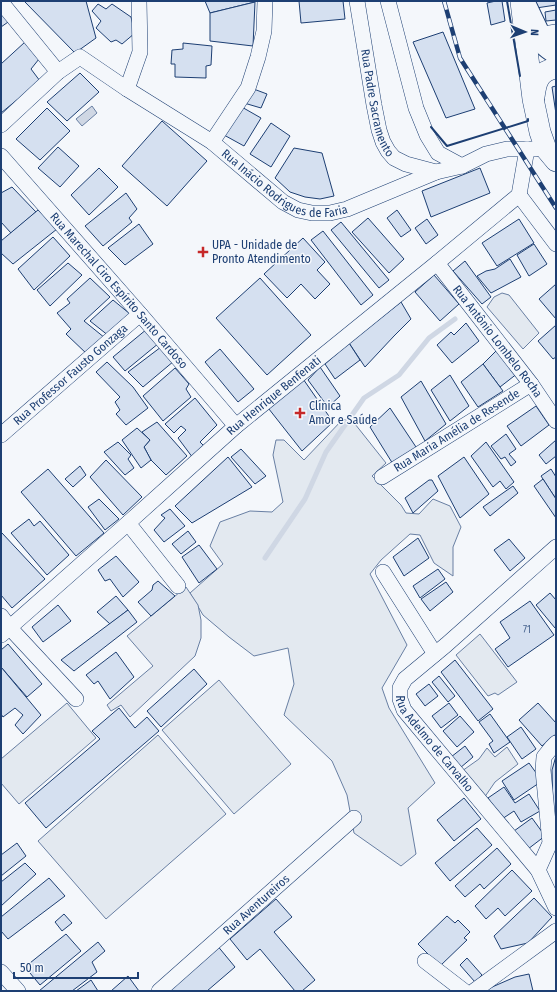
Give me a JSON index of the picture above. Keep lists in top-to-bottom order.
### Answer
{
  "streets": {
    "street": [
      "Rua Padre Sacramento",
      "Rua Inácio Rodrigues de Faria",
      "Rua Marechal Ciro Espírito Santo Cardoso",
      "Rua Antônio Lombelo Rocha",
      "Rua Professor Fausto Gonzaga",
      "Rua Henrique Benfenati",
      "Rua Maria Amélia de Resende",
      "Rua Adelmo de Carvalho",
      "Rua Aventureiros"
    ]
  },
  "crossings": [
    ["Rua Padre Sacramento", "Rua Inácio Rodrigues de Faria"],
    ["Rua Marechal Ciro Espírito Santo Cardoso", "Rua Professor Fausto Gonzaga"],
    ["Rua Marechal Ciro Espírito Santo Cardoso", "Rua Henrique Benfenati"],
    ["Rua Antônio Lombelo Rocha", "Rua Henrique Benfenati"],
    ["Rua Antônio Lombelo Rocha", "Rua Maria Amélia de Resende"]
  ],
  "places": {
    "health": ["UPA - Unidade de Pronto Atendimento", "Clínica Amor e Saúde"]
  },
  "house_numbers": ["71"],
  "scale_bar": "50 m",
  "north": "right"
}
